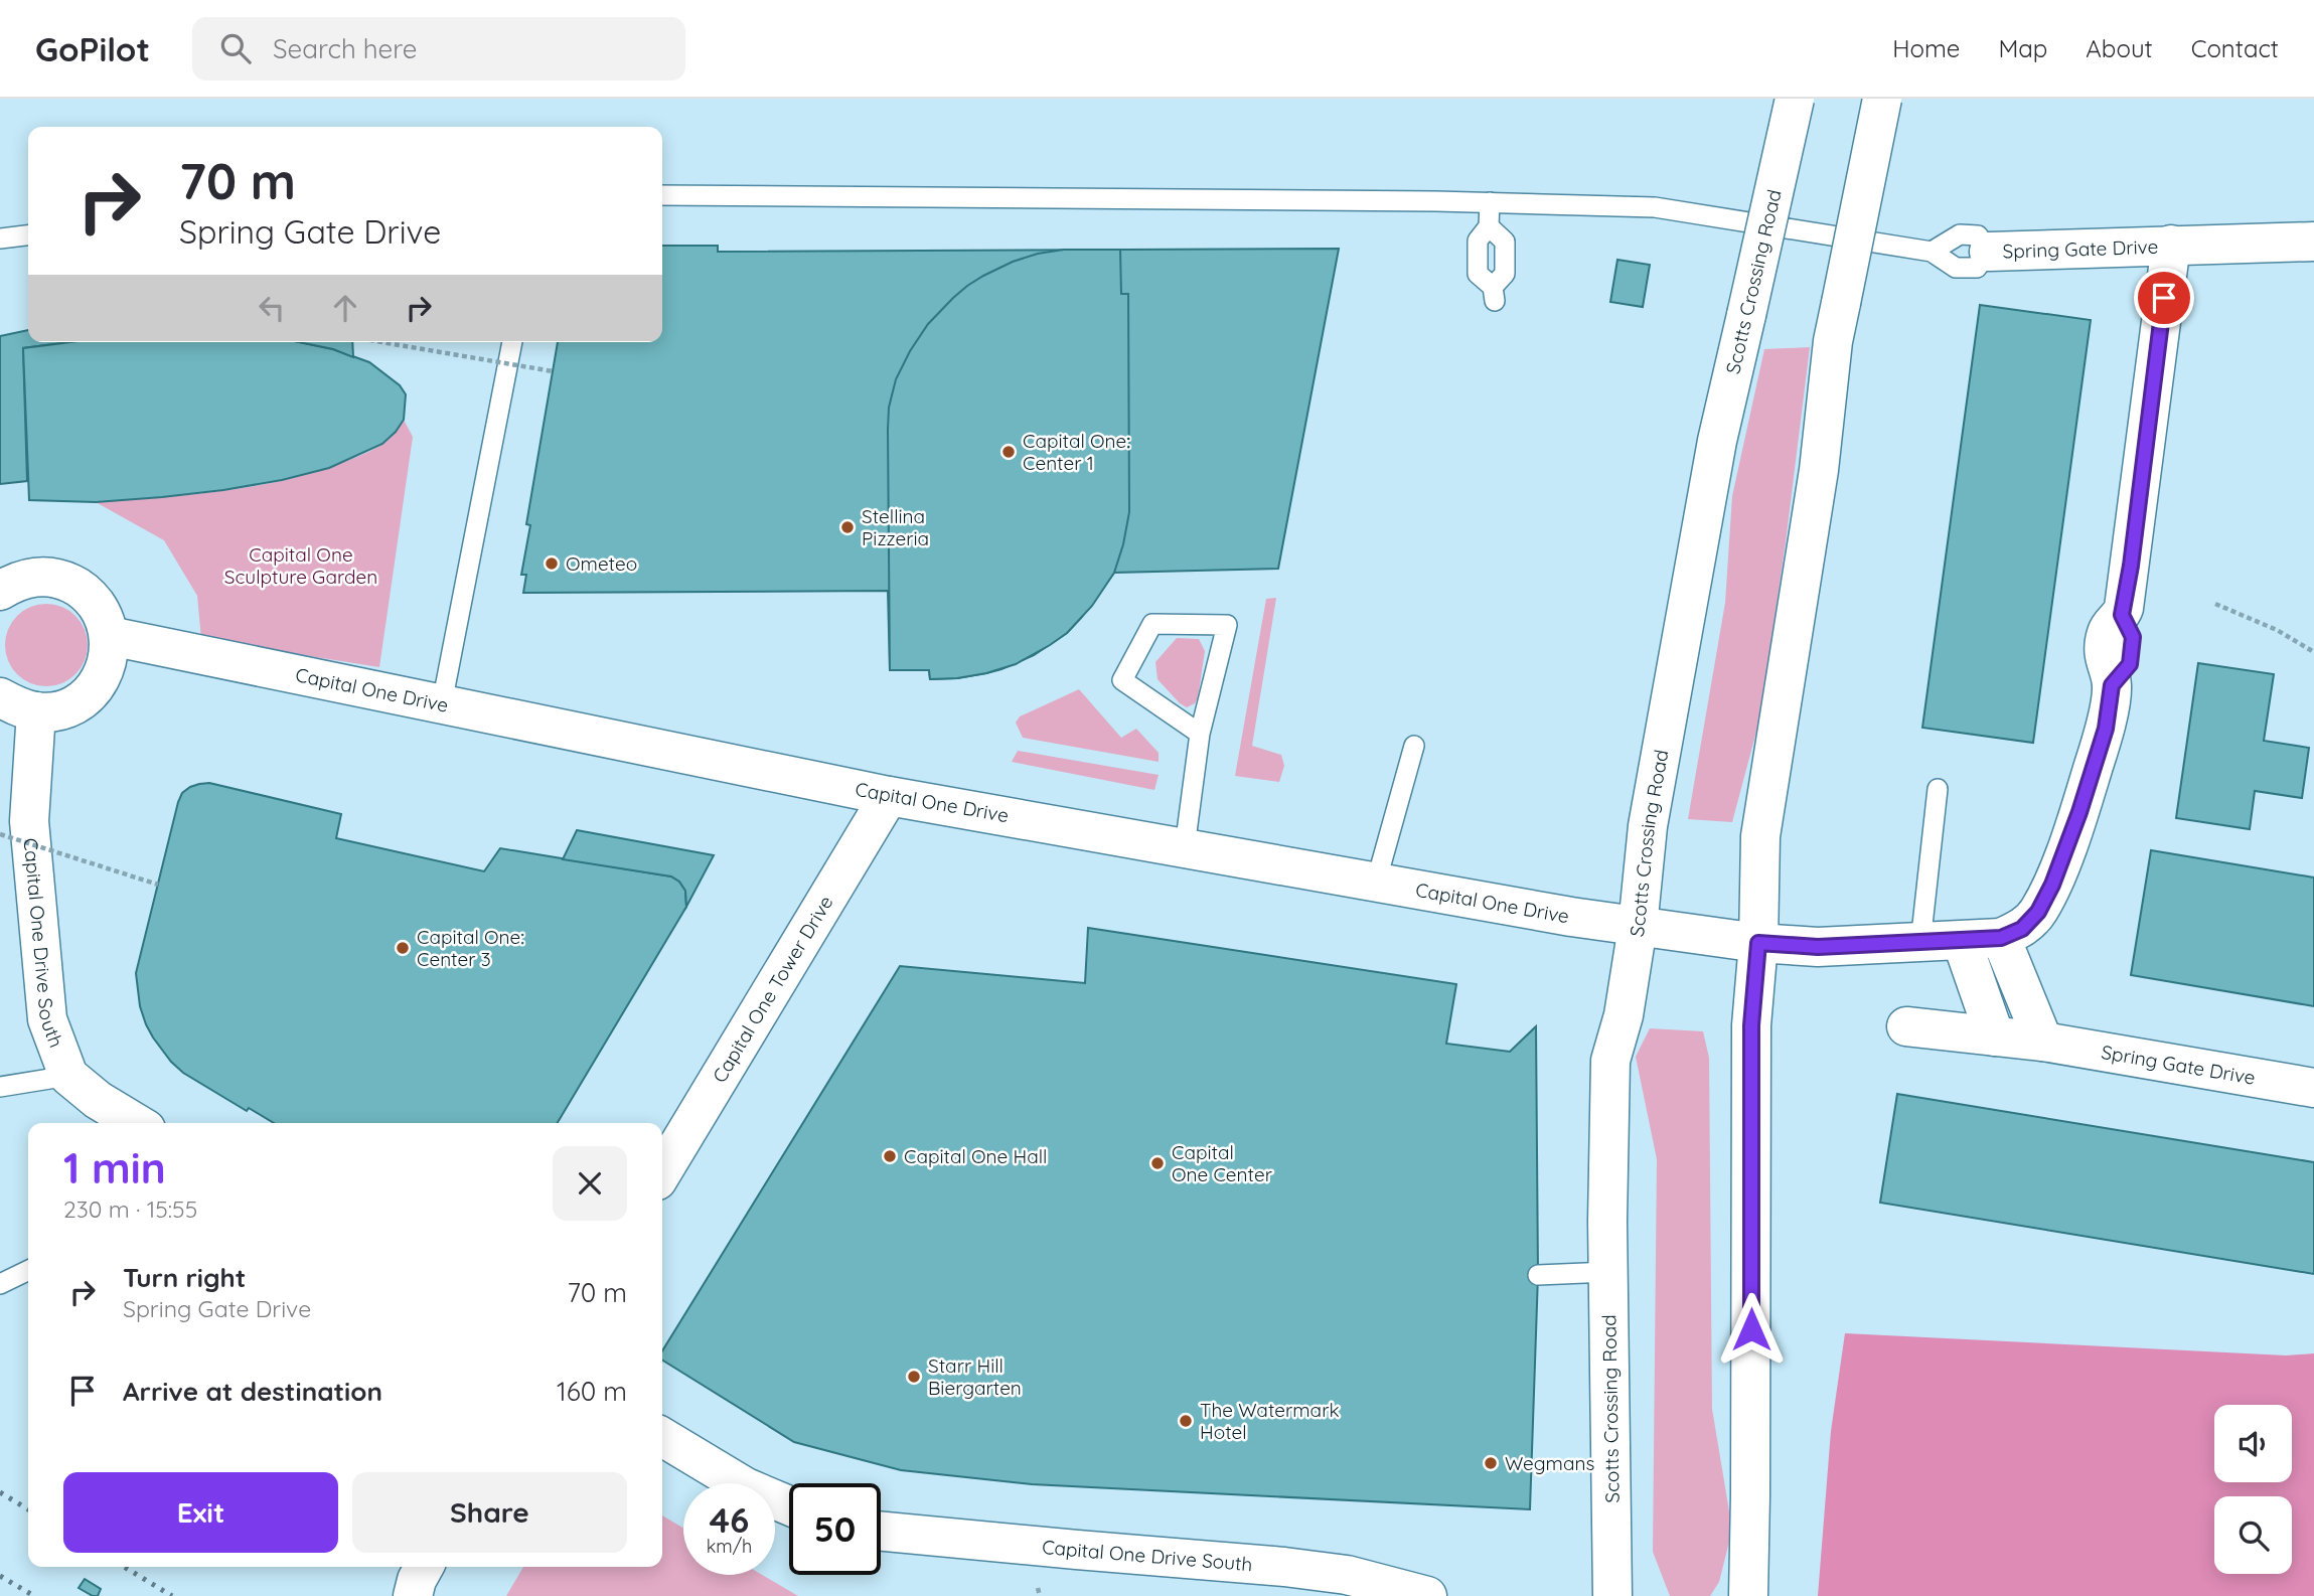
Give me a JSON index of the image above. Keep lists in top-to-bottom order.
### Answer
{
  "streets": {
    "street": [
      "Spring Gate Drive",
      "Scotts Crossing Road",
      "Capital One Drive",
      "Capital One Drive South",
      "Capital One Tower Drive"
    ]
  },
  "crossings": [
    ["Spring Gate Drive", "Capital One Drive"],
    ["Scotts Crossing Road", "Capital One Drive"],
    ["Capital One Drive", "Capital One Tower Drive"]
  ],
  "parks": ["Capital One Sculpture Garden"],
  "places": [
    "Capital One: Center 1",
    "Stellina Pizzeria",
    "Ometeo",
    "Capital One: Center 3",
    "Capital One Hall",
    "Capital One Center",
    "Starr Hill Biergarten",
    "The Watermark Hotel",
    "Wegmans"
  ],
  "page": {
    "header": "GoPilot",
    "search": "Search here",
    "nav": [
      "Home",
      "Map",
      "About",
      "Contact"
    ],
    "turn": ["70 m", "Spring Gate Drive"],
    "heading": ["1 min", "230 m · 15:55"],
    "list": [
      {
        "name": "Turn right",
        "note": "Spring Gate Drive",
        "value": "70 m"
      },
      {
        "name": "Arrive at destination",
        "value": "160 m"
      }
    ],
    "buttons": ["Exit", "Share"],
    "speed": "46 km/h",
    "limit": "50"
  }
}
